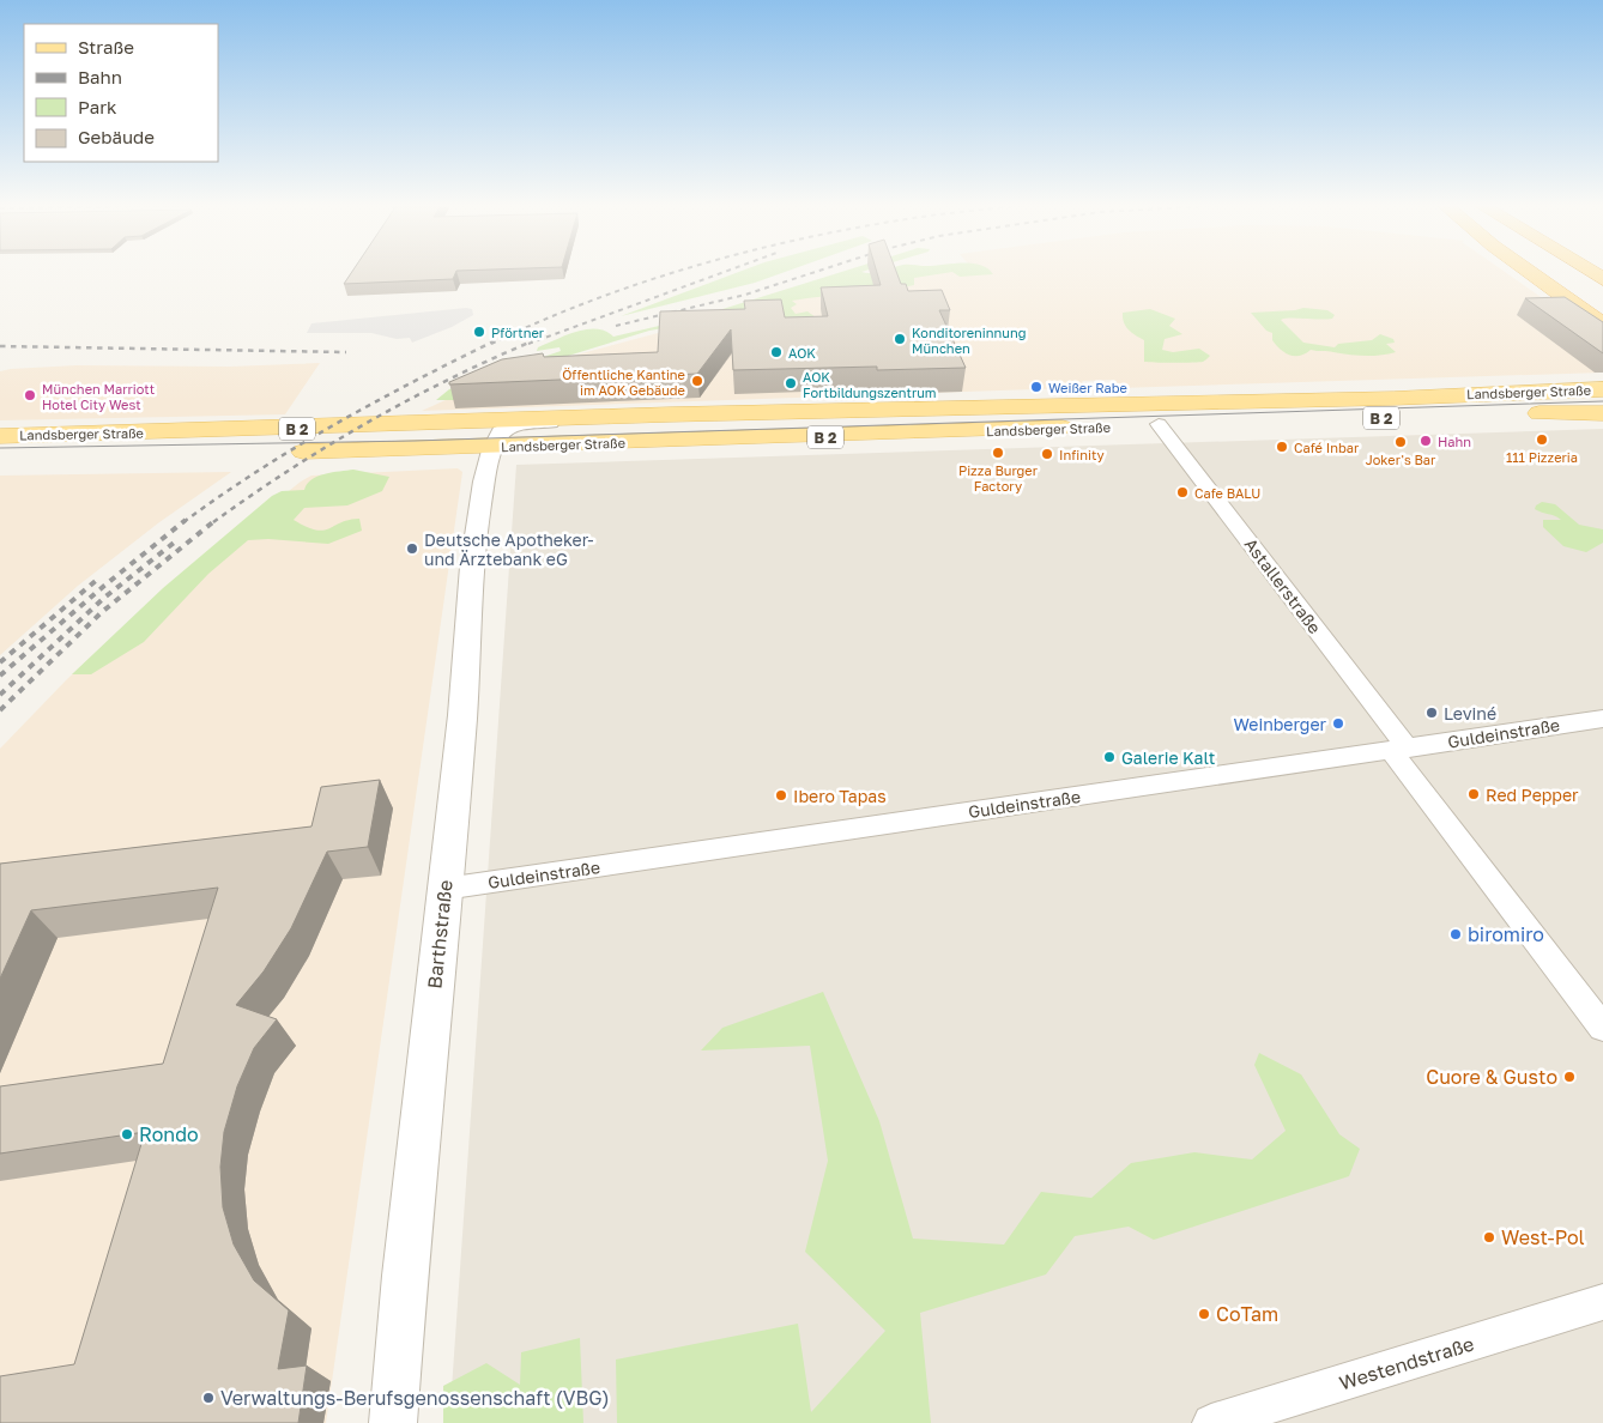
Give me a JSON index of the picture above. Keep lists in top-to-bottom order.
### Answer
{
  "streets": {
    "main road": ["Landsberger Straße", "B 2"],
    "street": [
      "Astallerstraße",
      "Guldeinstraße",
      "Barthstraße",
      "Westendstraße"
    ]
  },
  "crossings": [
    ["Landsberger Straße", "Astallerstraße"],
    ["Landsberger Straße", "Barthstraße"],
    ["Astallerstraße", "Guldeinstraße"],
    ["Guldeinstraße", "Barthstraße"]
  ],
  "places": [
    "Pförtner",
    "Konditoreninnung München",
    "AOK",
    "Öffentliche Kantine im AOK Gebäude",
    "AOK Fortbildungszentrum",
    "Weißer Rabe",
    "München Marriott Hotel City West",
    "111 Pizzeria",
    "Hahn",
    "Joker's Bar",
    "Café Inbar",
    "Pizza Burger Factory",
    "Infinity",
    "Cafe BALU",
    "Deutsche Apotheker- und Ärztebank eG",
    "Leviné",
    "Weinberger",
    "Galerie Kalt",
    "Red Pepper",
    "Ibero Tapas",
    "biromiro",
    "Cuore & Gusto",
    "Rondo",
    "West-Pol",
    "CoTam",
    "Verwaltungs-Berufsgenossenschaft (VBG)"
  ],
  "legend": [
    "Straße",
    "Bahn",
    "Park",
    "Gebäude"
  ]
}
